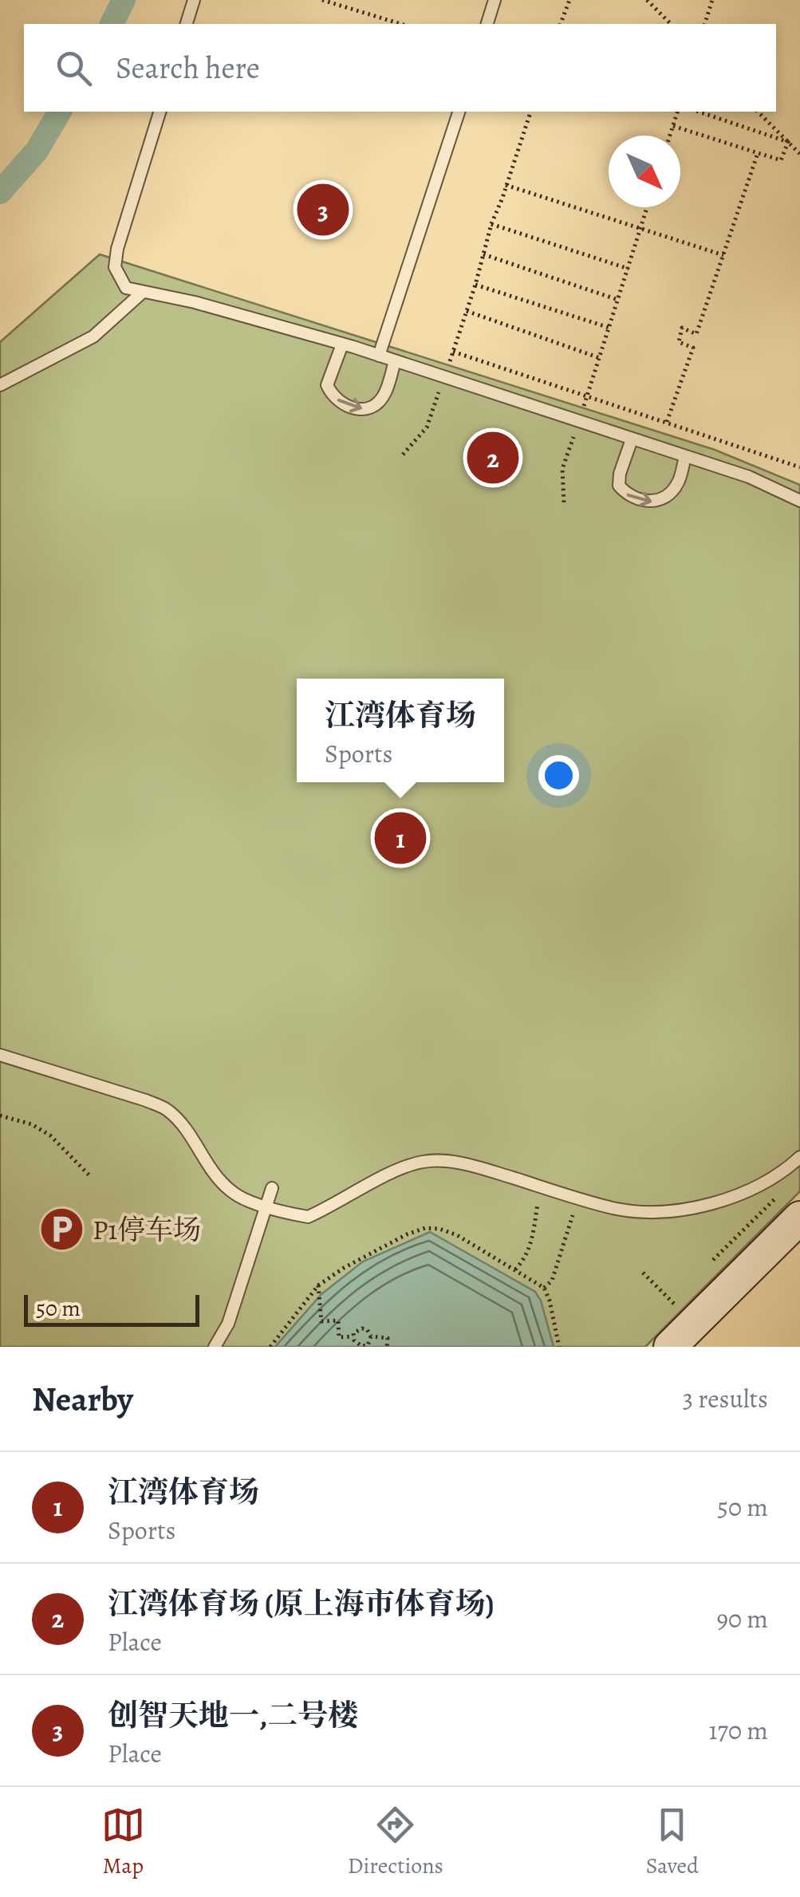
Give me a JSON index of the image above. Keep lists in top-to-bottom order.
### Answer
{
  "places": {
    "parking": ["P1停车场"]
  },
  "scale_bar": "50 m",
  "north": "bottom right",
  "page": {
    "search": "Search here",
    "pins": ["3", "2", "1"],
    "popup": ["江湾体育场", "Sports"],
    "scale": "50 m",
    "heading": ["Nearby", "3 results"],
    "list": [
      {
        "mark": "1",
        "name": "江湾体育场",
        "note": "Sports",
        "value": "50 m"
      },
      {
        "mark": "2",
        "name": "江湾体育场 (原上海市体育场)",
        "note": "Place",
        "value": "90 m"
      },
      {
        "mark": "3",
        "name": "创智天地一,二号楼",
        "note": "Place",
        "value": "170 m"
      }
    ],
    "nav": ["Map", "Directions", "Saved"]
  }
}
